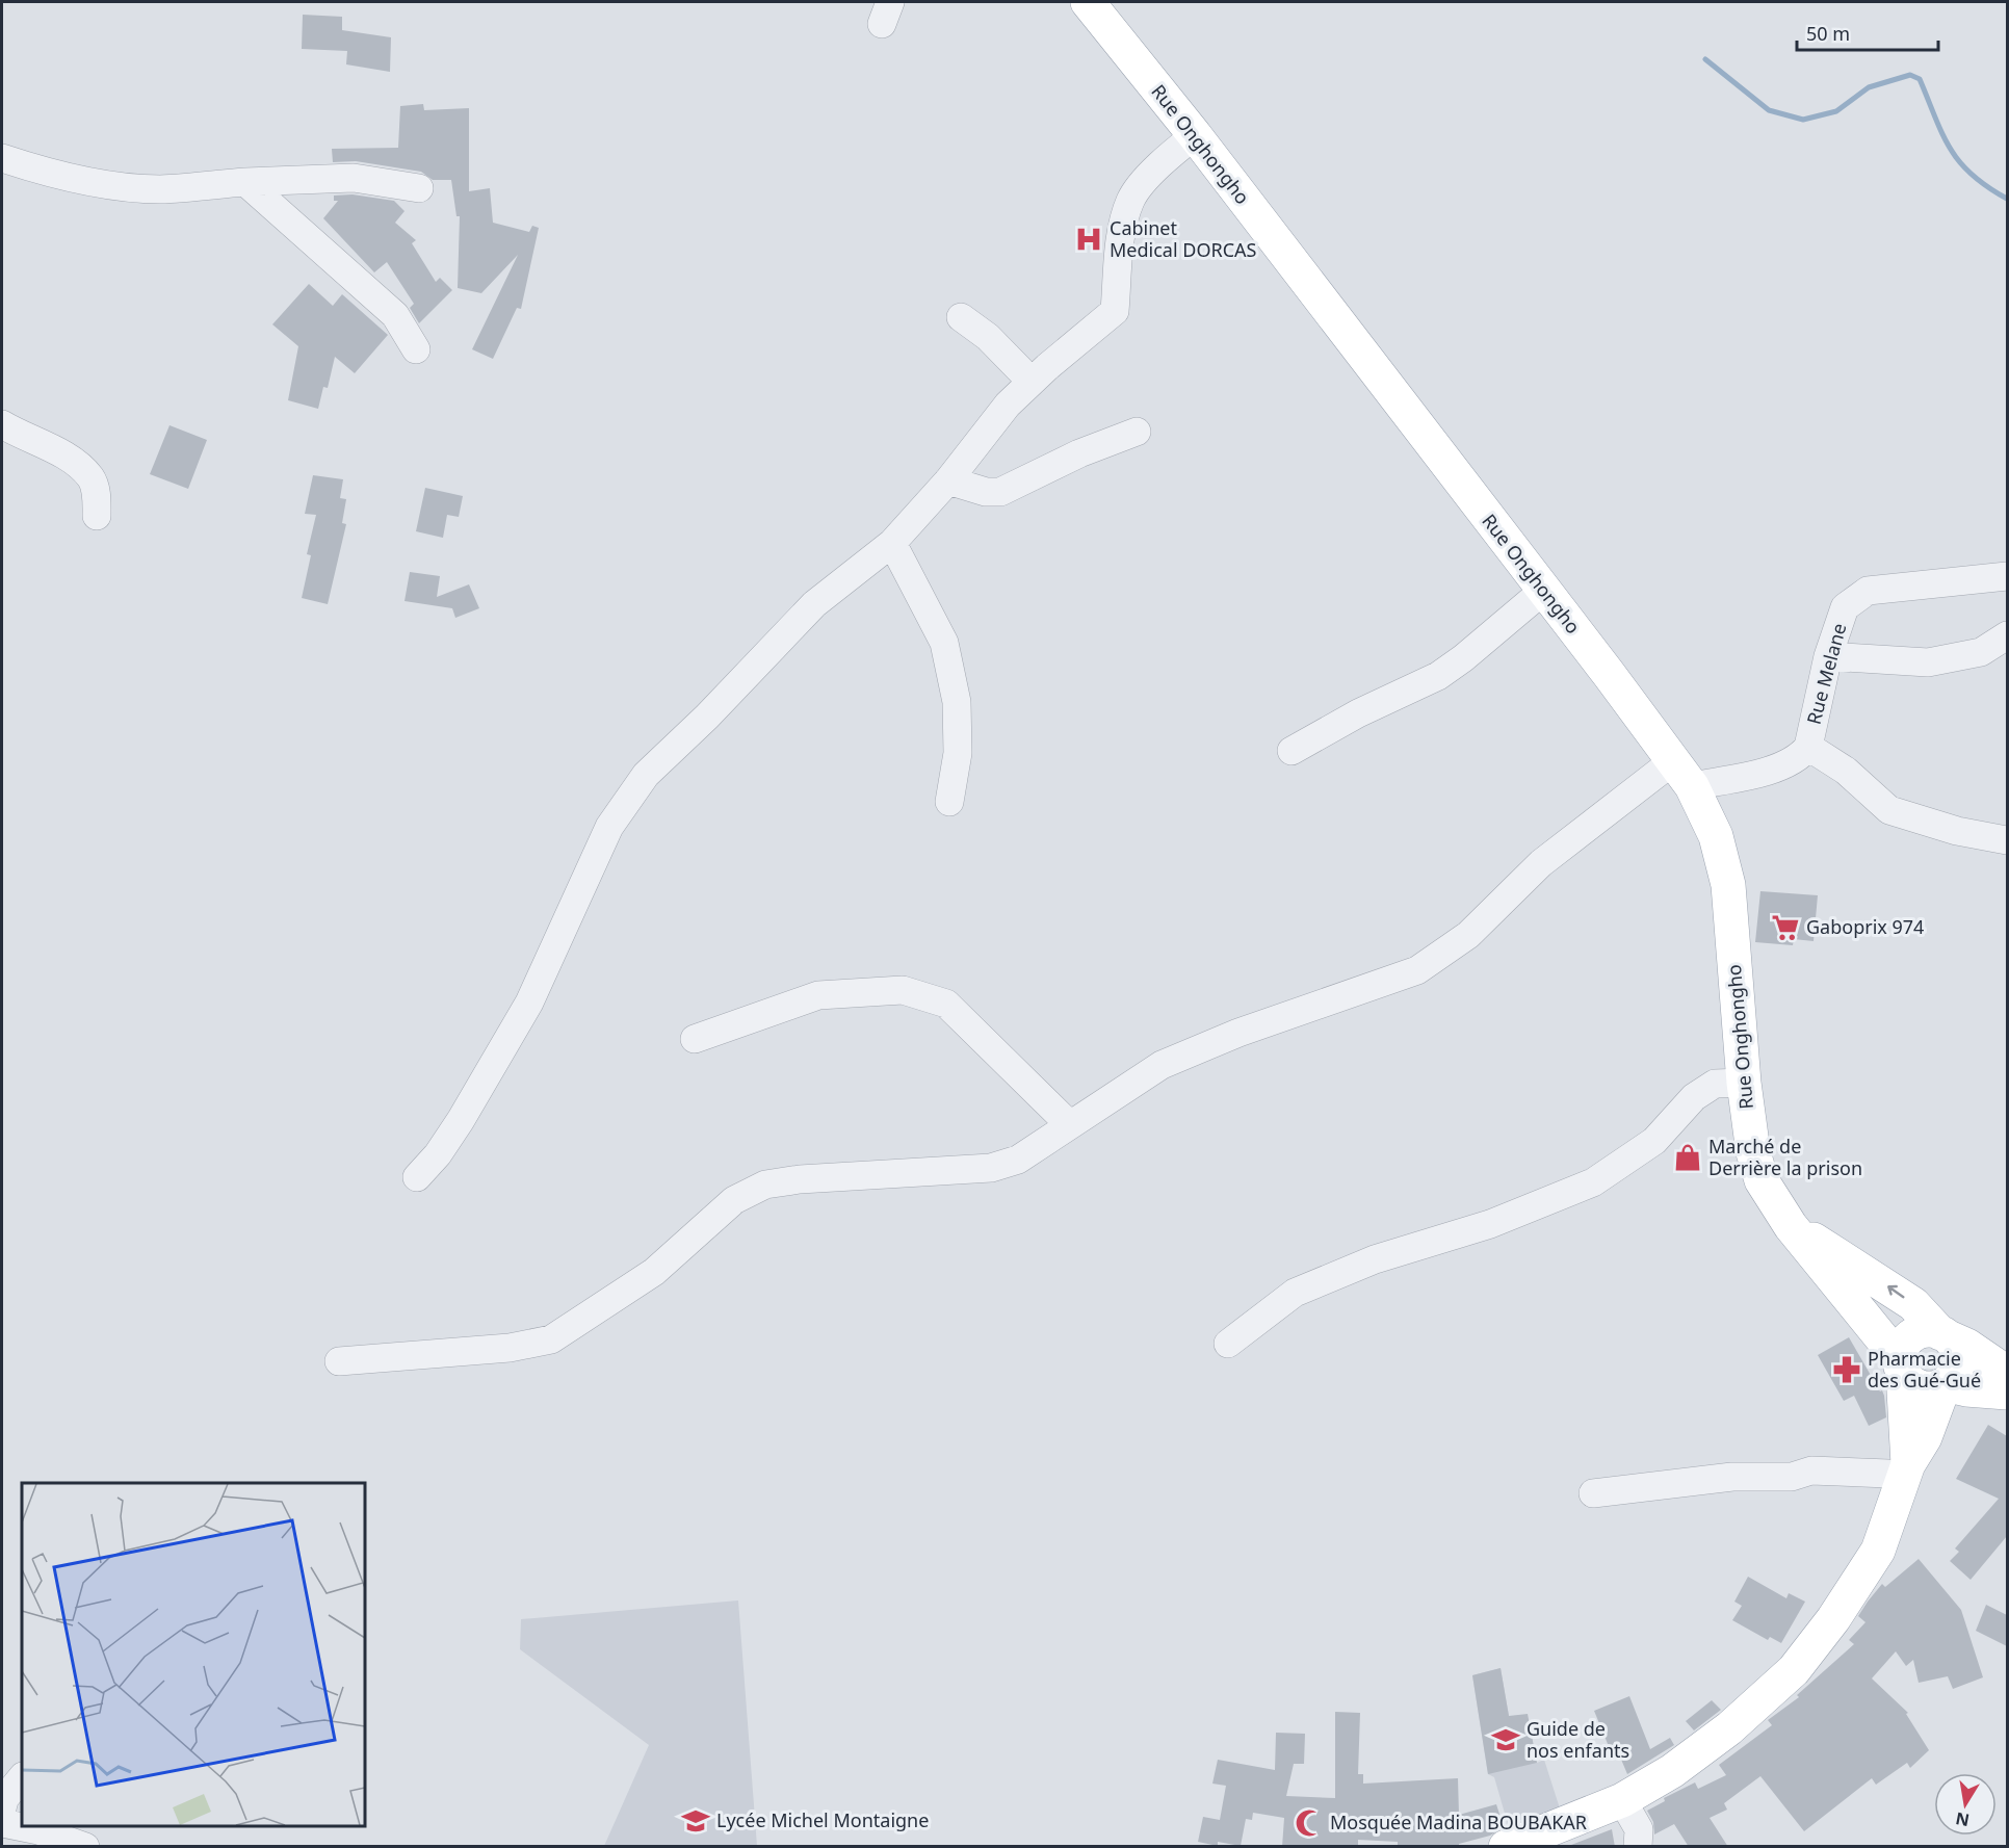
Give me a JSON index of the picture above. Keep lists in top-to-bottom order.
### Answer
{
  "streets": {
    "main road": ["Rue Onghongho"],
    "street": ["Rue Melane"]
  },
  "crossings": [
    ["Rue Onghongho", "Rue Melane"]
  ],
  "places": {
    "hospital": ["Cabinet Medical DORCAS"],
    "supermarket": ["Gaboprix 974"],
    "shop": ["Marché de Derrière la prison"],
    "pharmacy": ["Pharmacie des Gué-Gué"],
    "school or university": ["Guide de nos enfants", "Lycée Michel Montaigne"],
    "mosque": ["Mosquée Madina BOUBAKAR"]
  },
  "scale_bar": "50 m",
  "north": "bottom"
}
